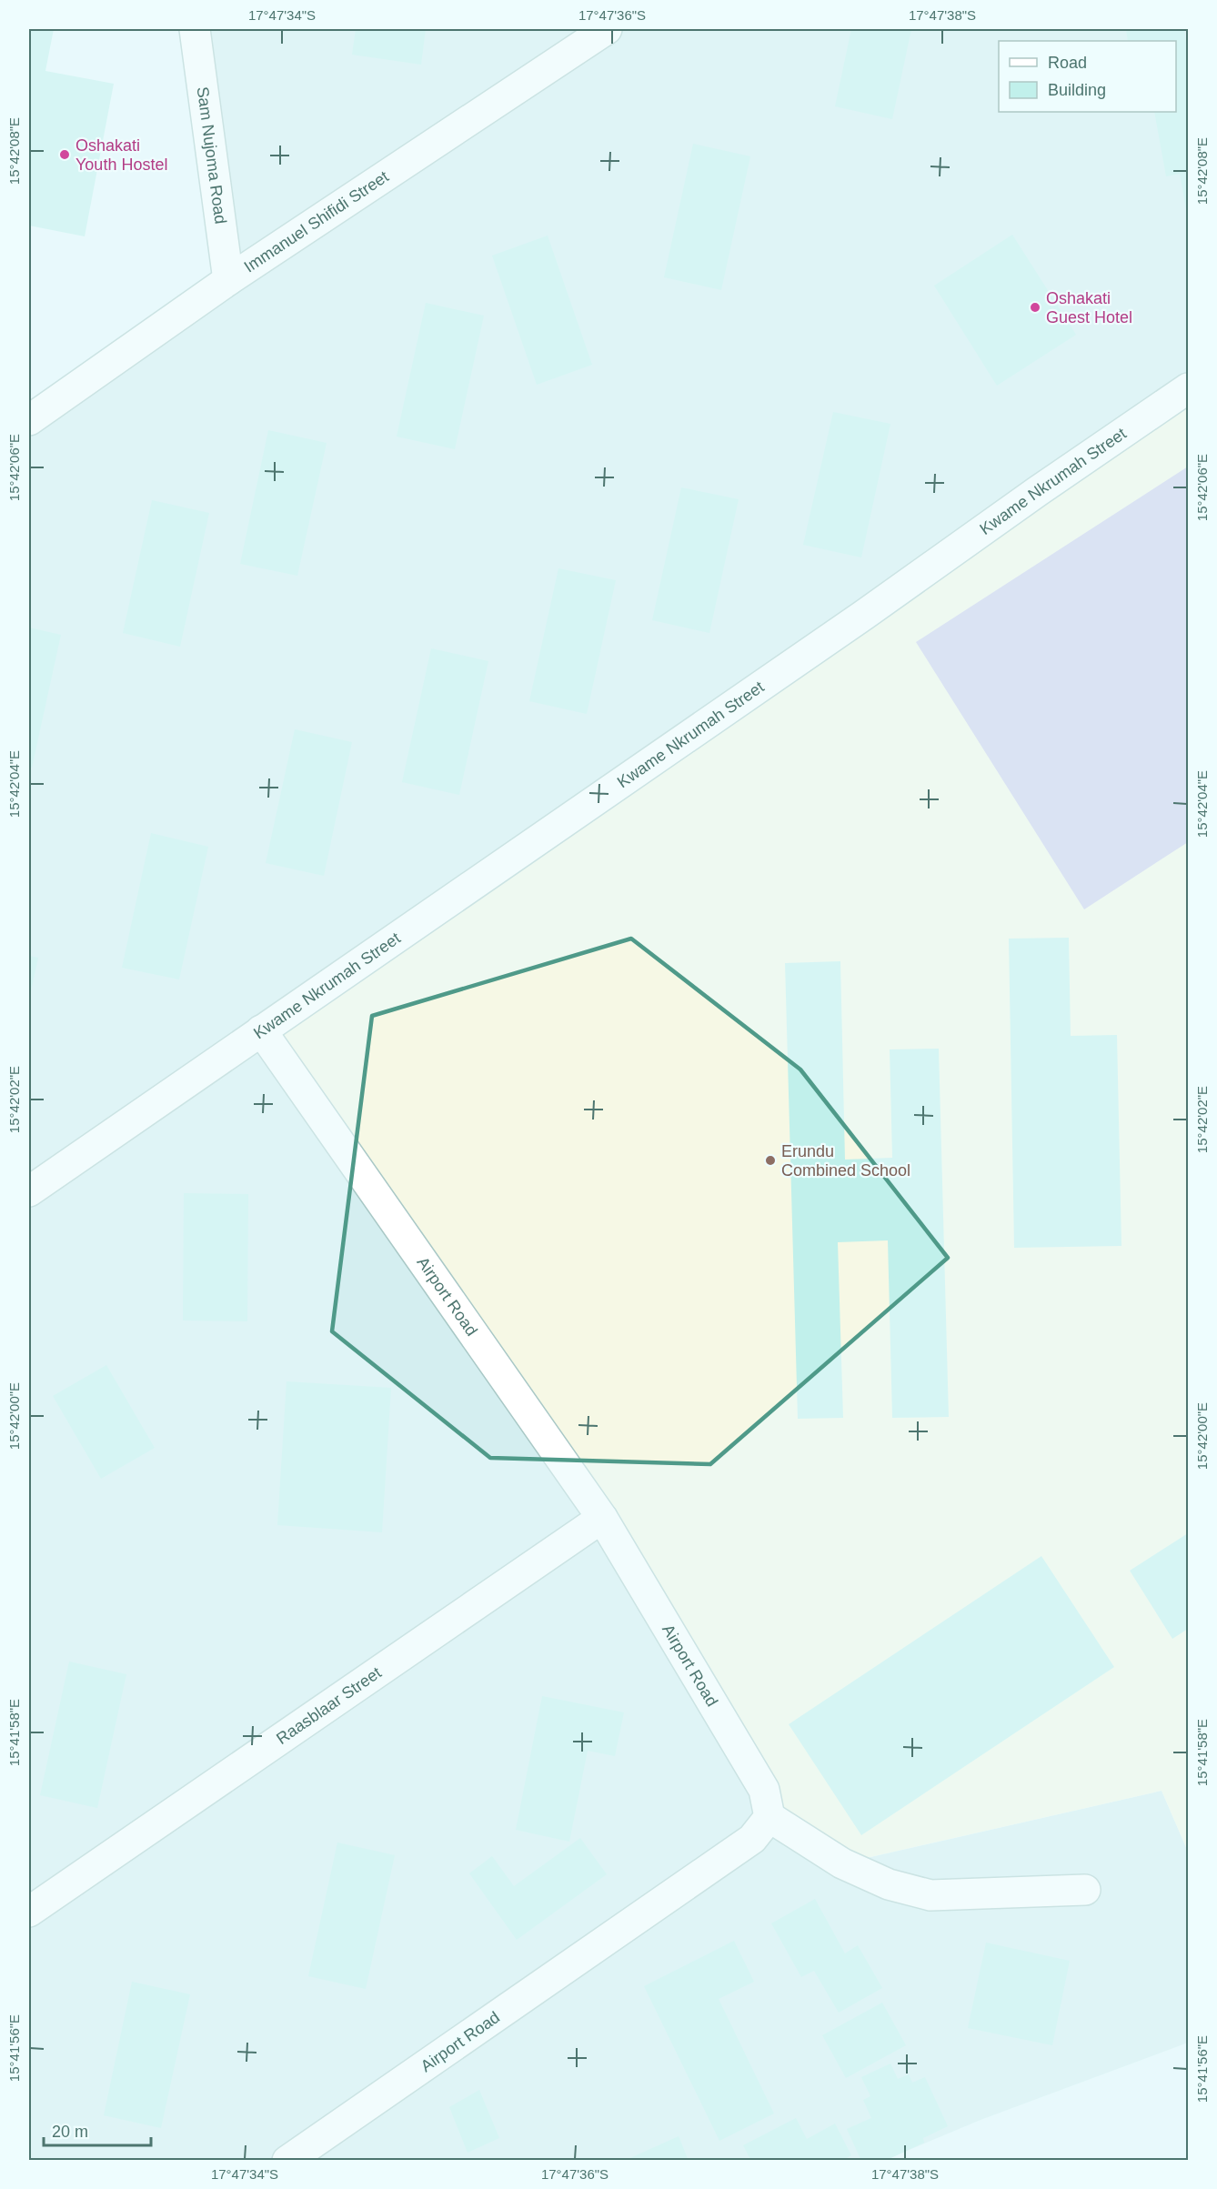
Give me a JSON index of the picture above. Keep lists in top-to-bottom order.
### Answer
{
  "streets": {
    "street": [
      "Sam Nujoma Road",
      "Immanuel Shifidi Street",
      "Kwame Nkrumah Street",
      "Airport Road",
      "Raasblaar Street"
    ]
  },
  "crossings": [
    ["Sam Nujoma Road", "Immanuel Shifidi Street"],
    ["Kwame Nkrumah Street", "Airport Road"],
    ["Airport Road", "Raasblaar Street"]
  ],
  "places": ["Oshakati Youth Hostel", "Oshakati Guest Hotel", "Erundu Combined School"],
  "legend": ["Road", "Building"],
  "scale_bar": "20 m",
  "coordinates": [
    "17°47'34\"S",
    "17°47'36\"S",
    "17°47'38\"S",
    "15°42'08\"E",
    "15°42'06\"E",
    "15°42'04\"E",
    "15°42'02\"E",
    "15°42'00\"E",
    "15°41'58\"E",
    "15°41'56\"E"
  ]
}
